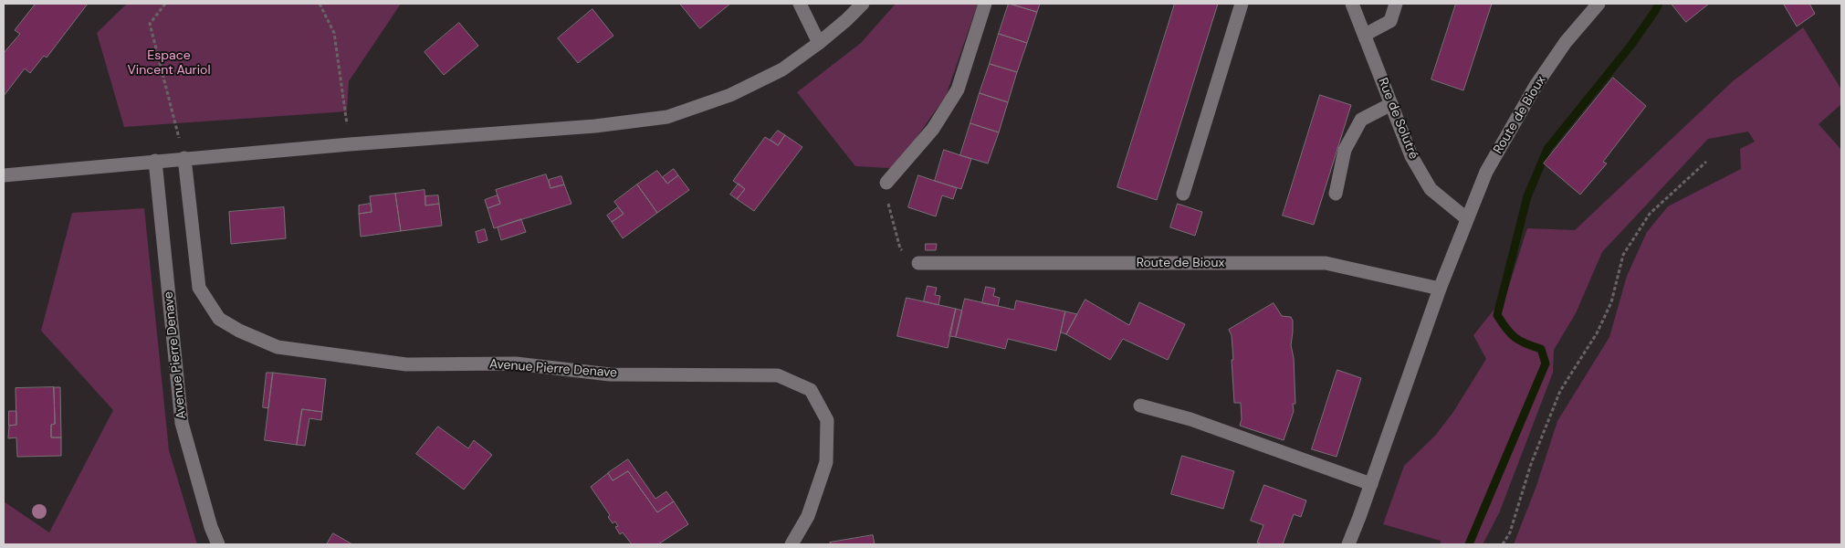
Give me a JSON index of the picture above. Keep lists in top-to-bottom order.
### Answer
{
  "streets": {
    "street": ["Route de Bioux", "Rue de Solutré", "Avenue Pierre Denave"]
  },
  "crossings": [
    ["Route de Bioux", "Rue de Solutré"]
  ],
  "parks": ["Espace Vincent Auriol"]
}
